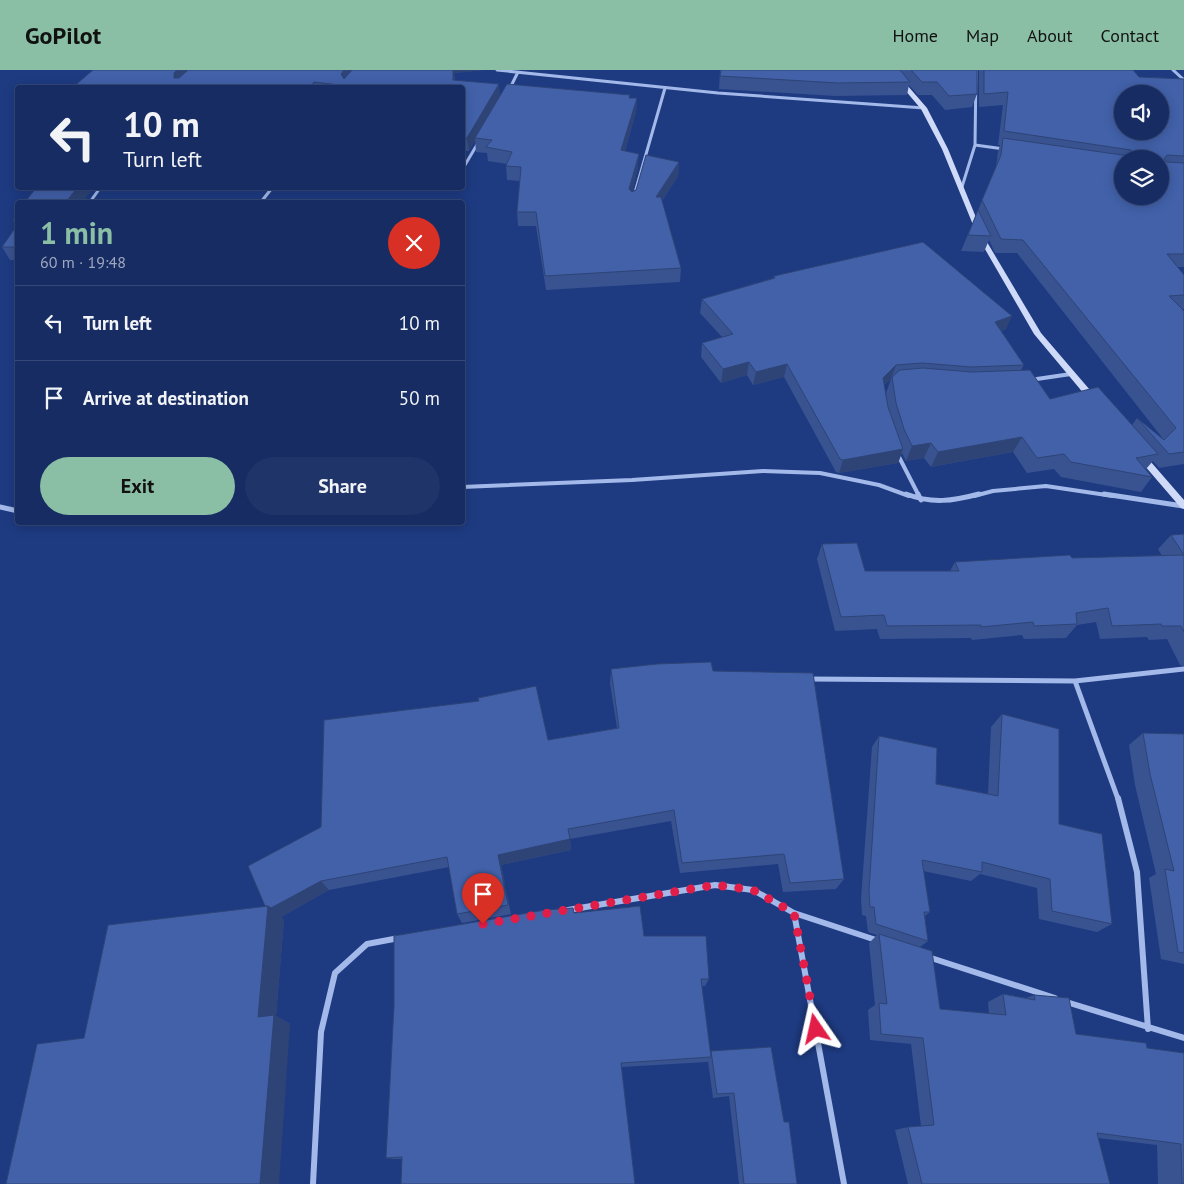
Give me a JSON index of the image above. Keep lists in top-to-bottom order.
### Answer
{
  "page": {
    "header": "GoPilot",
    "nav": [
      "Home",
      "Map",
      "About",
      "Contact"
    ],
    "turn": ["10 m", "Turn left"],
    "heading": ["1 min", "60 m · 19:48"],
    "list": [
      {
        "name": "Turn left",
        "value": "10 m"
      },
      {
        "name": "Arrive at destination",
        "value": "50 m"
      }
    ],
    "buttons": ["Exit", "Share"]
  }
}
